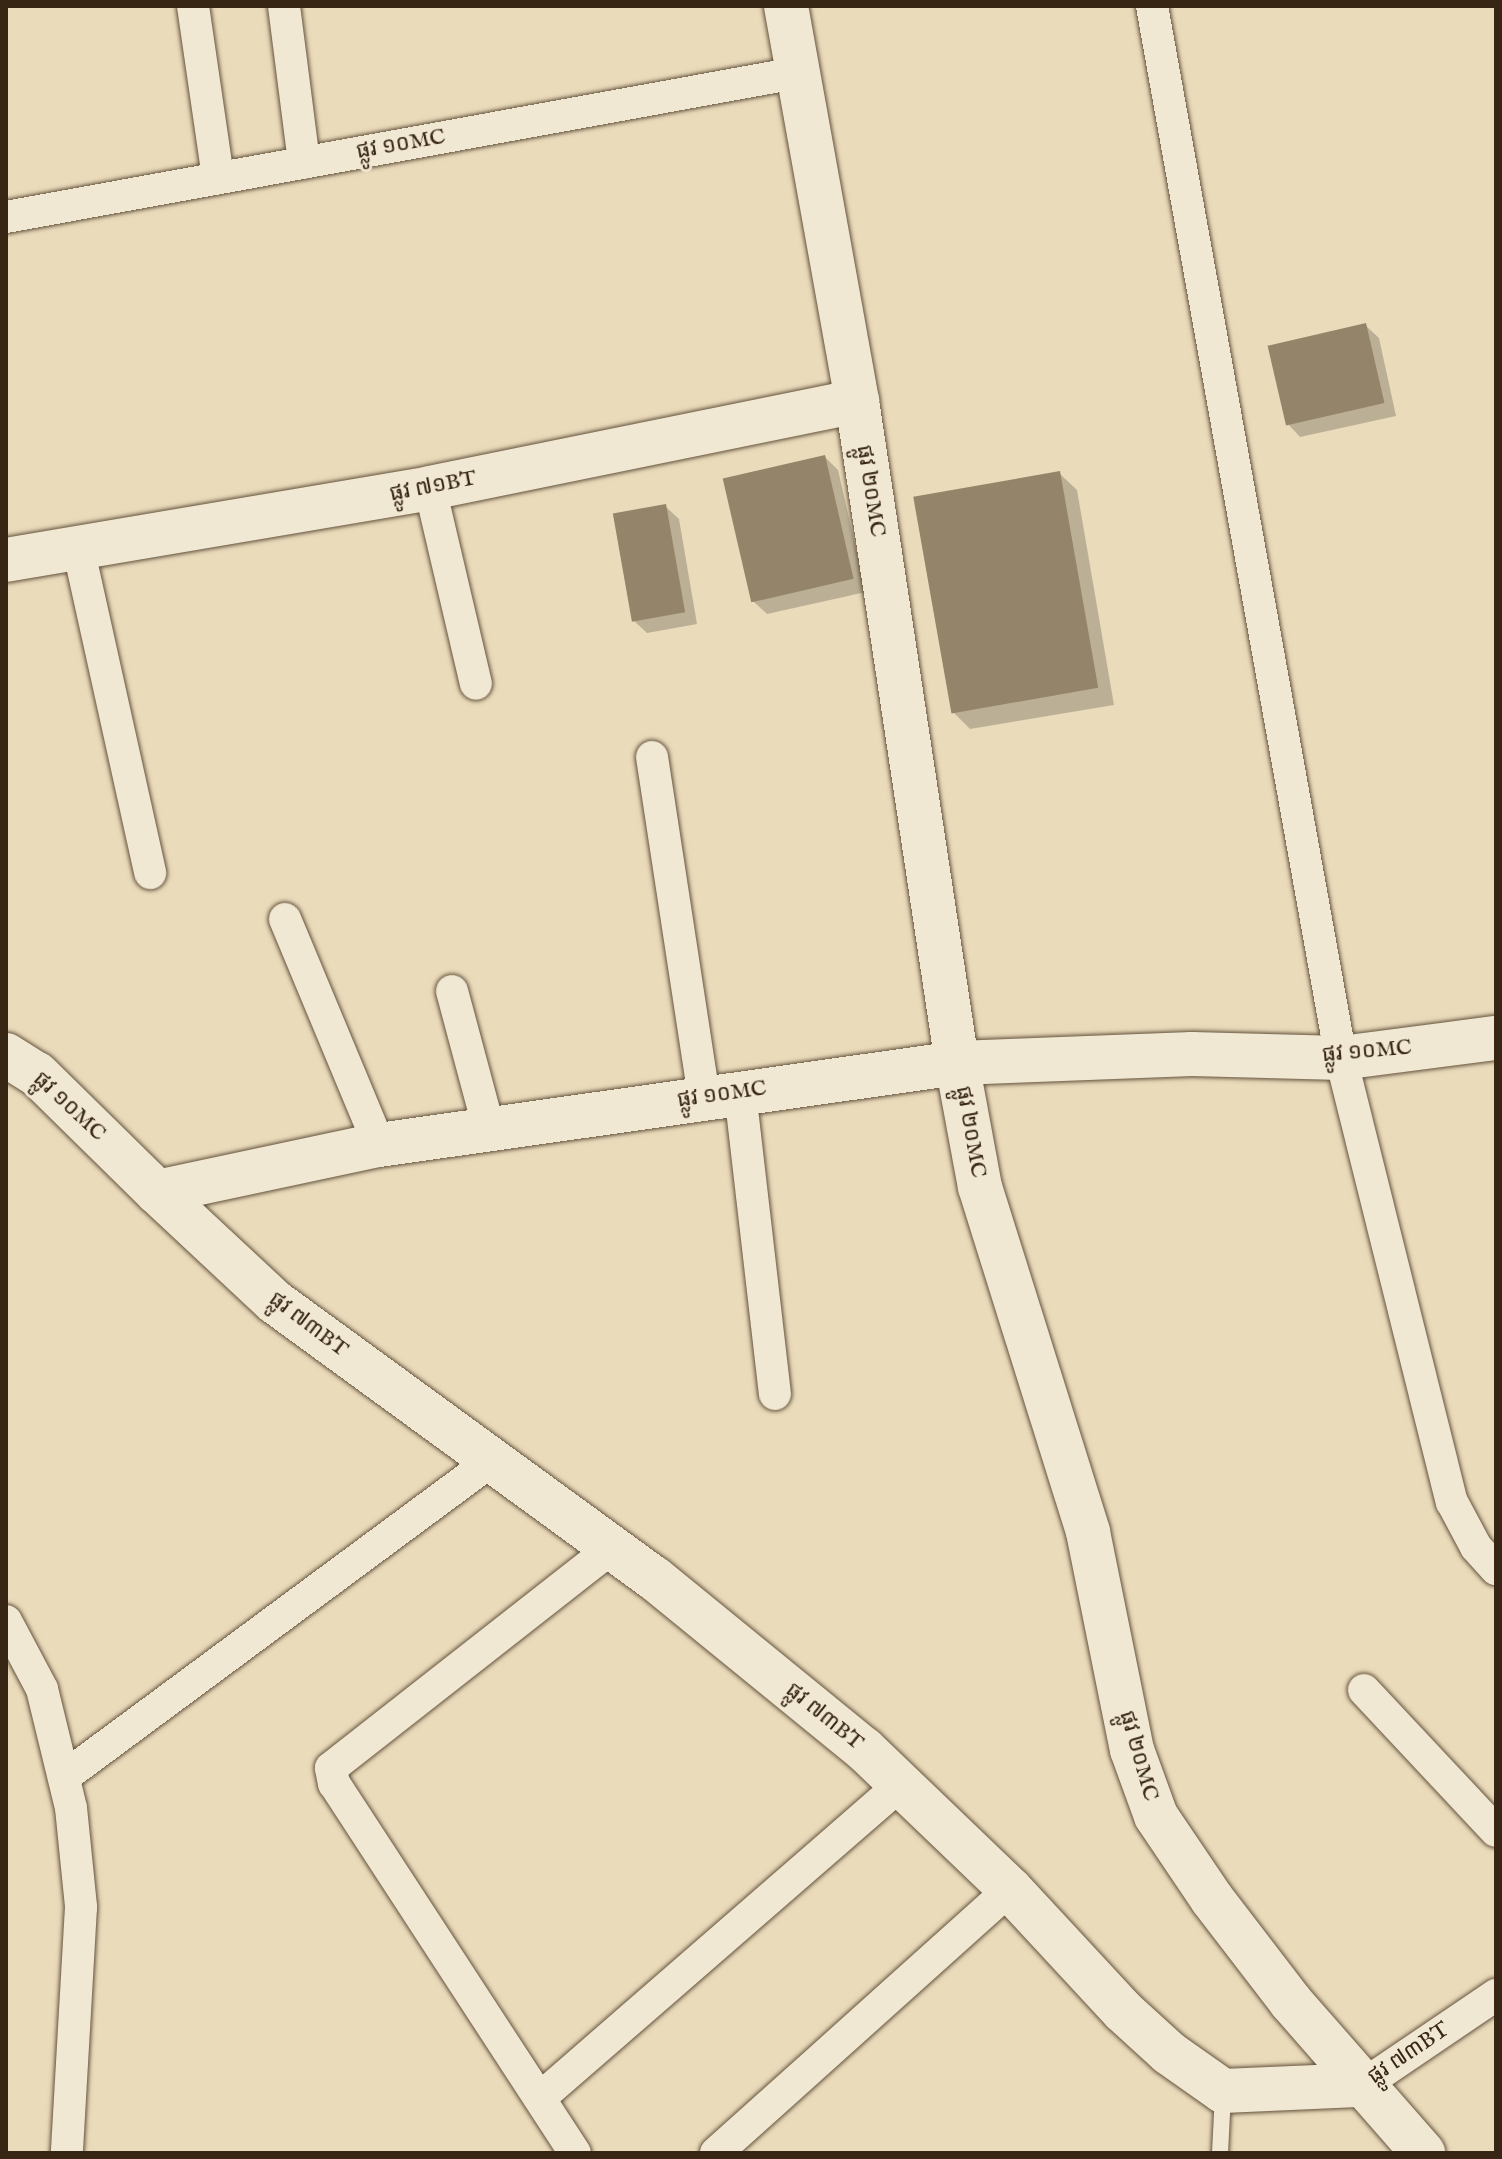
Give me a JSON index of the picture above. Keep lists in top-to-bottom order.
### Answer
{
  "streets": {
    "street": [
      "ផ្លូវ ១០MC",
      "ផ្លូវ ៧១BT",
      "ផ្លូវ ២០MC",
      "ផ្លូវ ៧៣BT"
    ]
  },
  "crossings": [
    ["ផ្លូវ ១០MC", "ផ្លូវ ២០MC"],
    ["ផ្លូវ ១០MC", "ផ្លូវ ៧៣BT"],
    ["ផ្លូវ ៧១BT", "ផ្លូវ ២០MC"],
    ["ផ្លូវ ២០MC", "ផ្លូវ ៧៣BT"]
  ]
}
